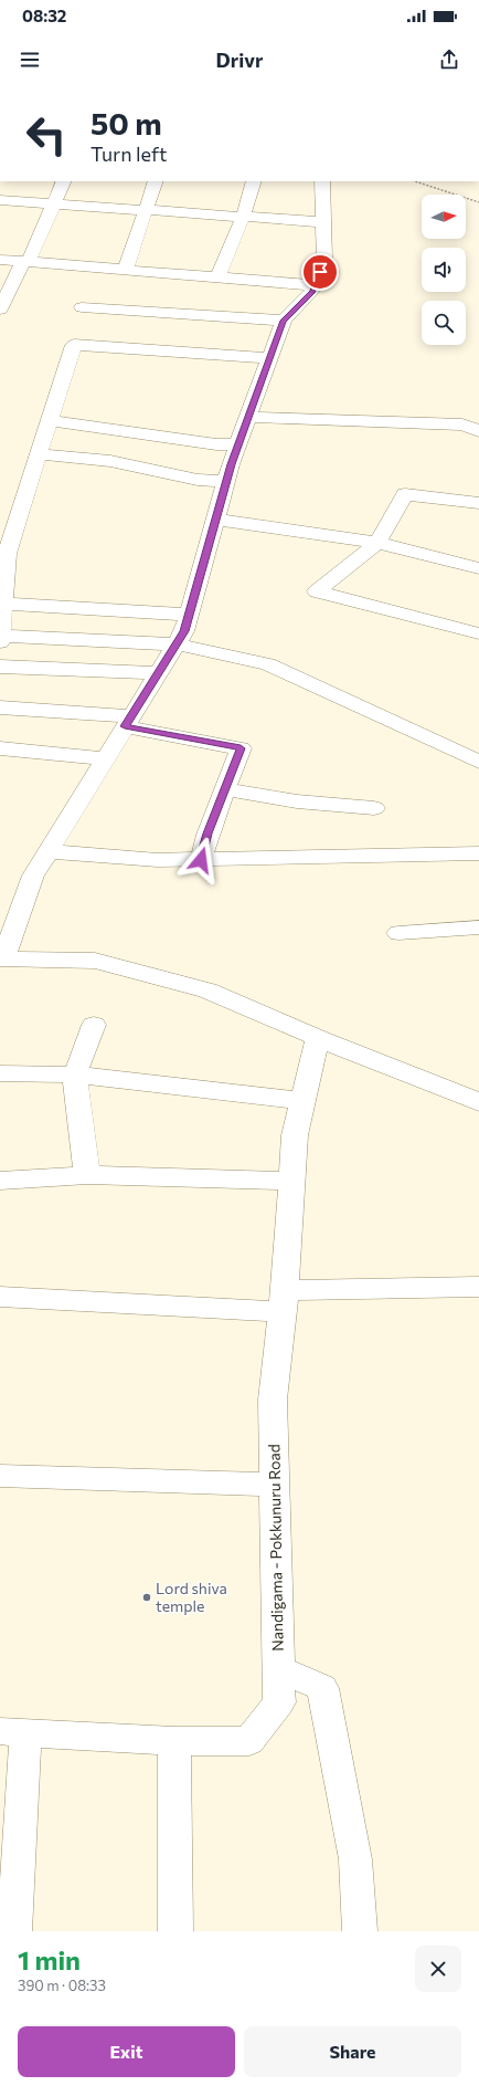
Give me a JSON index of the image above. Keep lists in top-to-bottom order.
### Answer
{
  "streets": {
    "street": ["Nandigama - Pokkunuru Road"]
  },
  "places": ["Lord shiva temple"],
  "north": "right",
  "page": {
    "status": "08:32",
    "header": "Drivr",
    "turn": ["50 m", "Turn left"],
    "heading": ["1 min", "390 m · 08:33"],
    "buttons": ["Exit", "Share"]
  }
}
